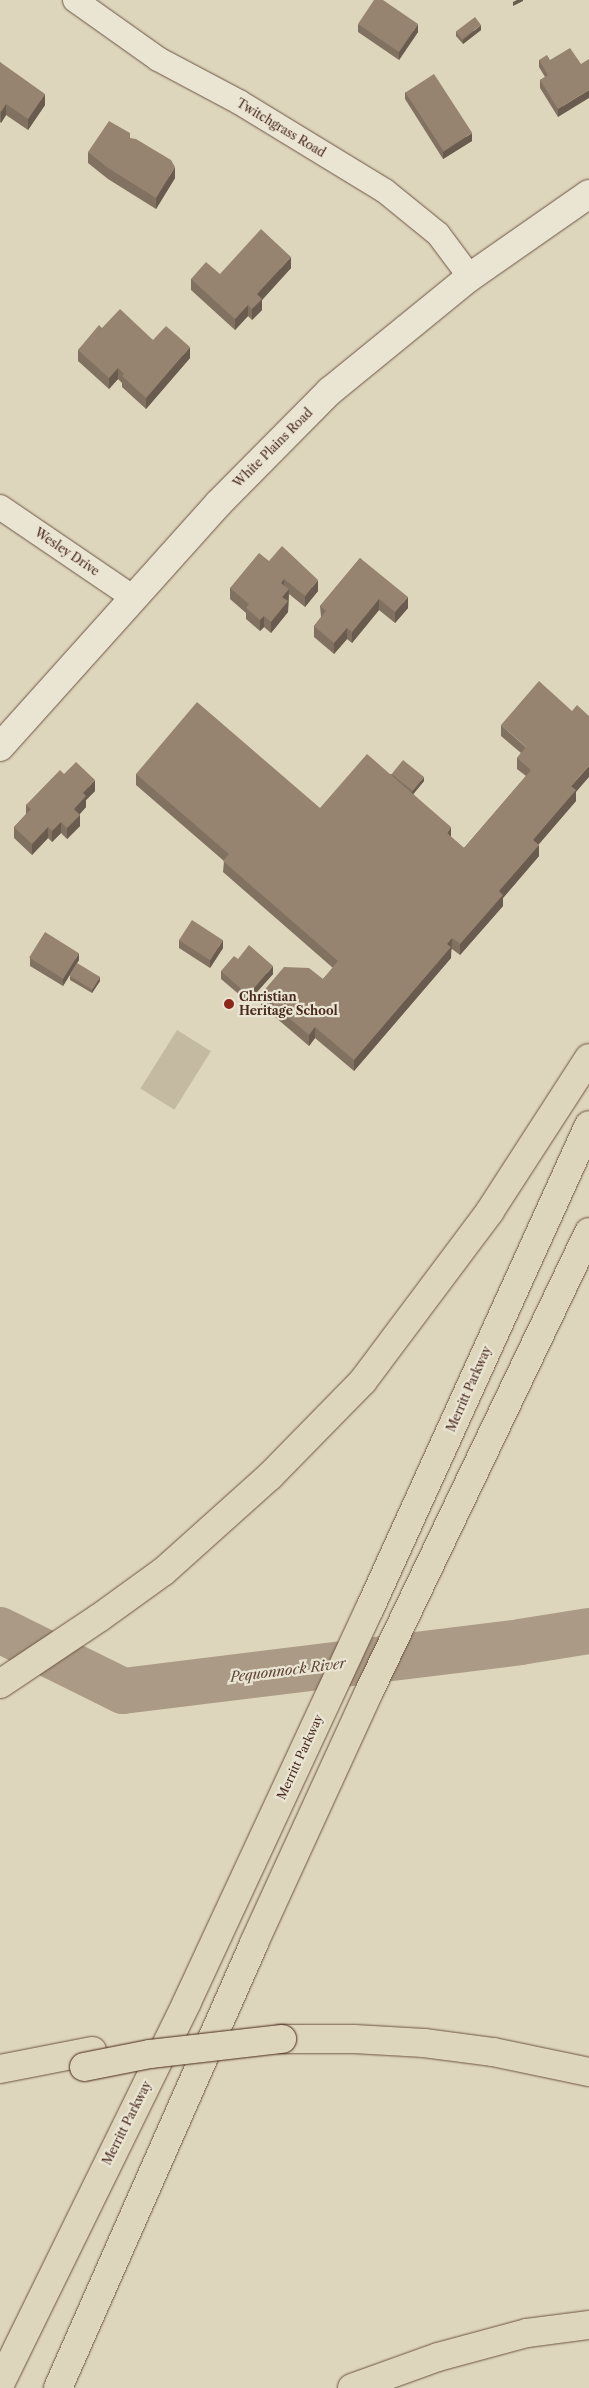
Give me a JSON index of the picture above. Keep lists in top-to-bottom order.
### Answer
{
  "streets": {
    "highway": ["Merritt Parkway"],
    "main road": ["White Plains Road"],
    "street": ["Twitchgrass Road", "Wesley Drive"]
  },
  "crossings": [
    ["Twitchgrass Road", "White Plains Road"],
    ["White Plains Road", "Wesley Drive"]
  ],
  "water": ["Pequonnock River"],
  "places": ["Christian Heritage School"]
}
